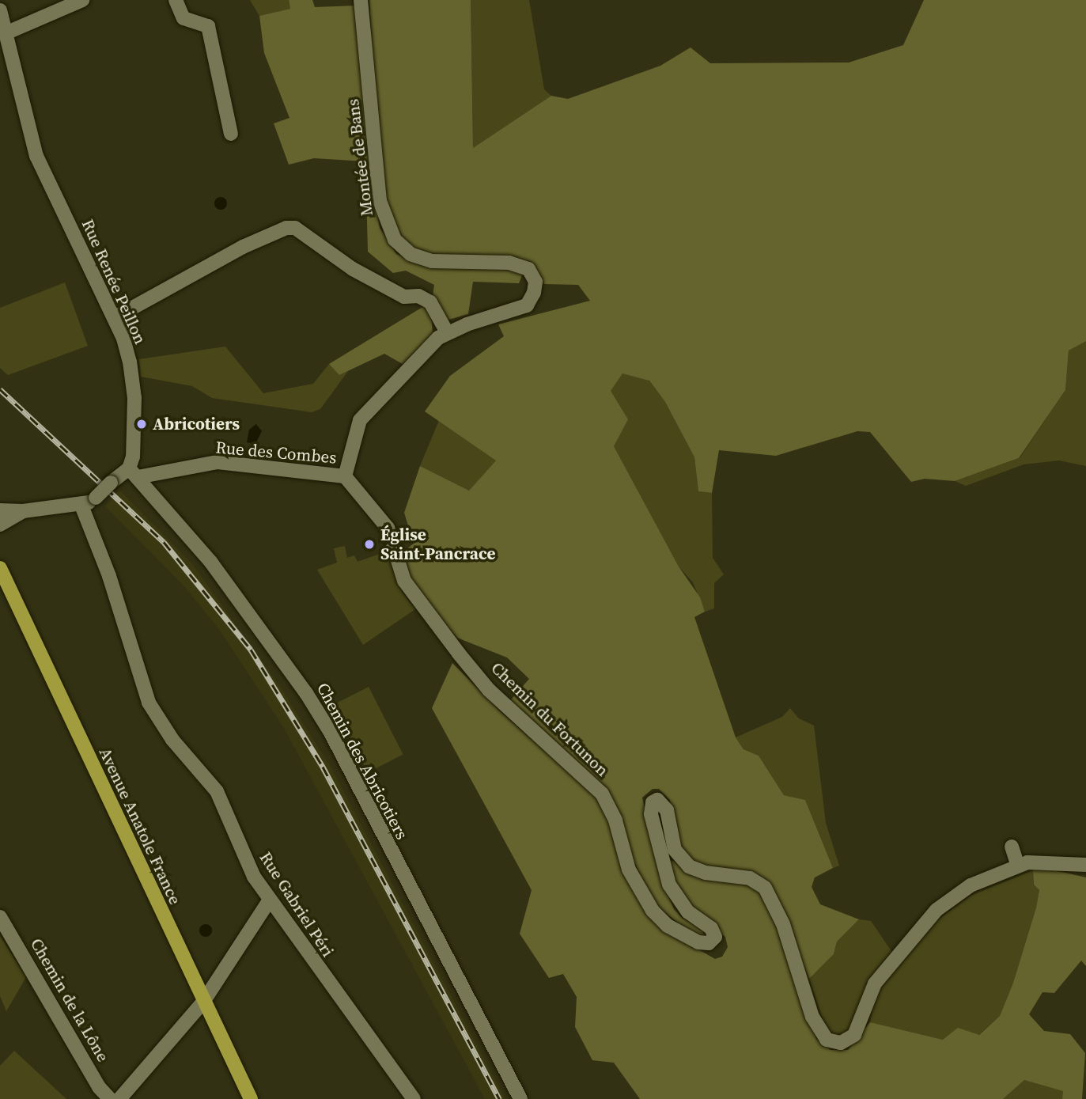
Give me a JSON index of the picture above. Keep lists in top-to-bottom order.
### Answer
{
  "streets": {
    "main road": ["Avenue Anatole France"],
    "street": [
      "Montée de Bans",
      "Rue Renée Peillon",
      "Rue des Combes",
      "Chemin du Fortunon",
      "Chemin des Abricotiers",
      "Rue Gabriel Péri",
      "Chemin de la Lône"
    ]
  },
  "crossings": [
    ["Montée de Bans", "Rue des Combes"],
    ["Rue Renée Peillon", "Rue des Combes"],
    ["Rue Renée Peillon", "Chemin des Abricotiers"],
    ["Rue des Combes", "Chemin du Fortunon"],
    ["Rue des Combes", "Chemin des Abricotiers"]
  ],
  "places": ["Abricotiers", "Église Saint-Pancrace"]
}
